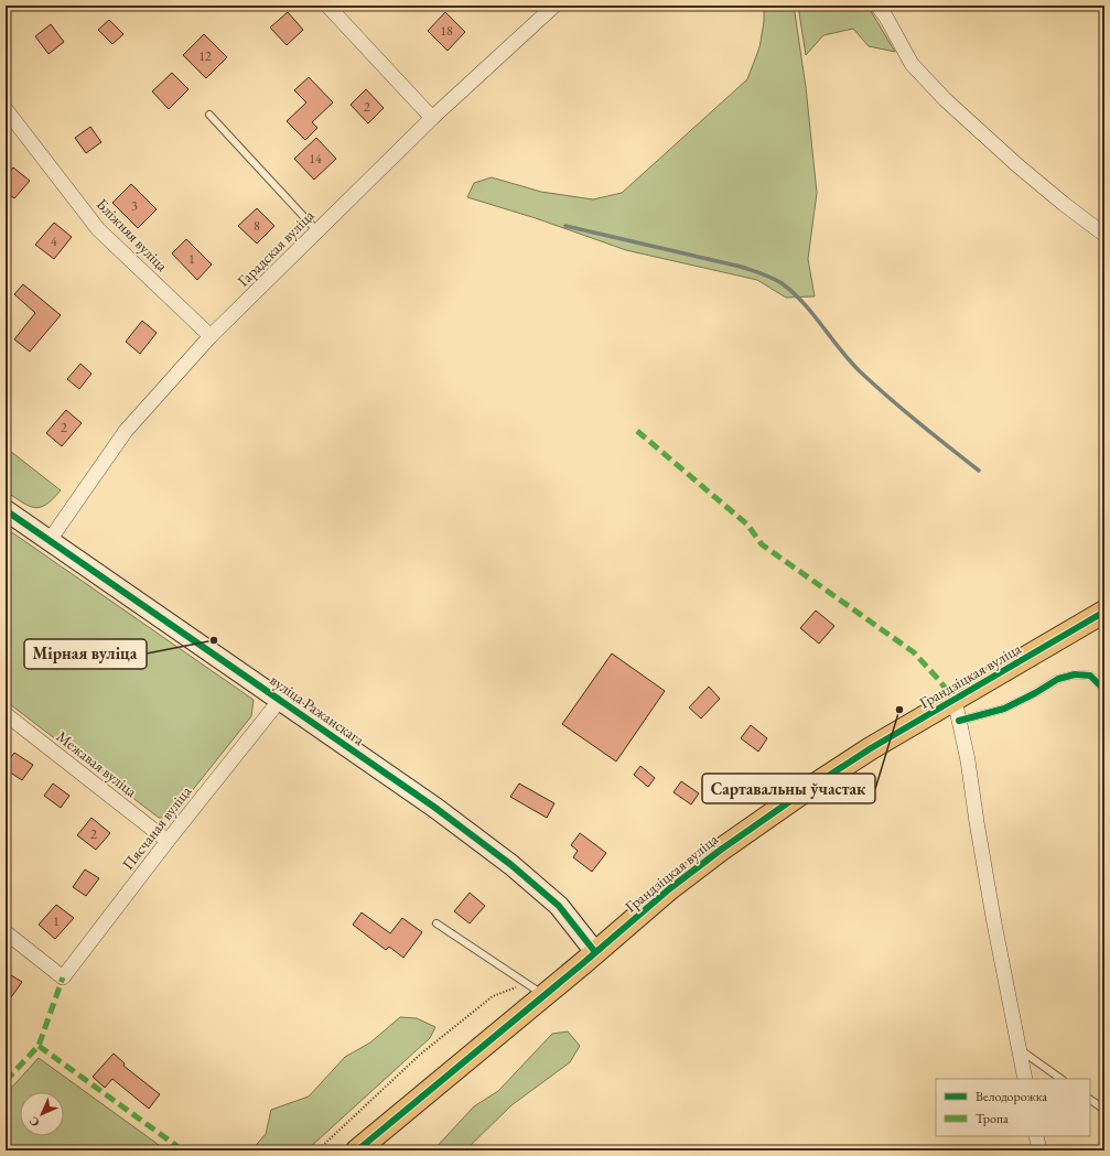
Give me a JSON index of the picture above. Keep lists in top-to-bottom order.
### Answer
{
  "streets": {
    "main road": ["Грандзіцкая вуліца"],
    "street": [
      "Бліжняя вуліца",
      "Гарадская вуліца",
      "вуліца Ражанскага",
      "Межавая вуліца",
      "Пясчаная вуліца"
    ]
  },
  "crossings": [
    ["Бліжняя вуліца", "Гарадская вуліца"],
    ["Гарадская вуліца", "вуліца Ражанскага"],
    ["Грандзіцкая вуліца", "вуліца Ражанскага"],
    ["вуліца Ражанскага", "Пясчаная вуліца"],
    ["Межавая вуліца", "Пясчаная вуліца"]
  ],
  "places": ["Мірная вуліца", "Сартавальны ўчастак"],
  "house_numbers": [
    "18",
    "12",
    "2",
    "14",
    "3",
    "8",
    "4",
    "1",
    "2",
    "2",
    "1"
  ],
  "legend": ["Велодорожка", "Тропа"],
  "north": "bottom left"
}
